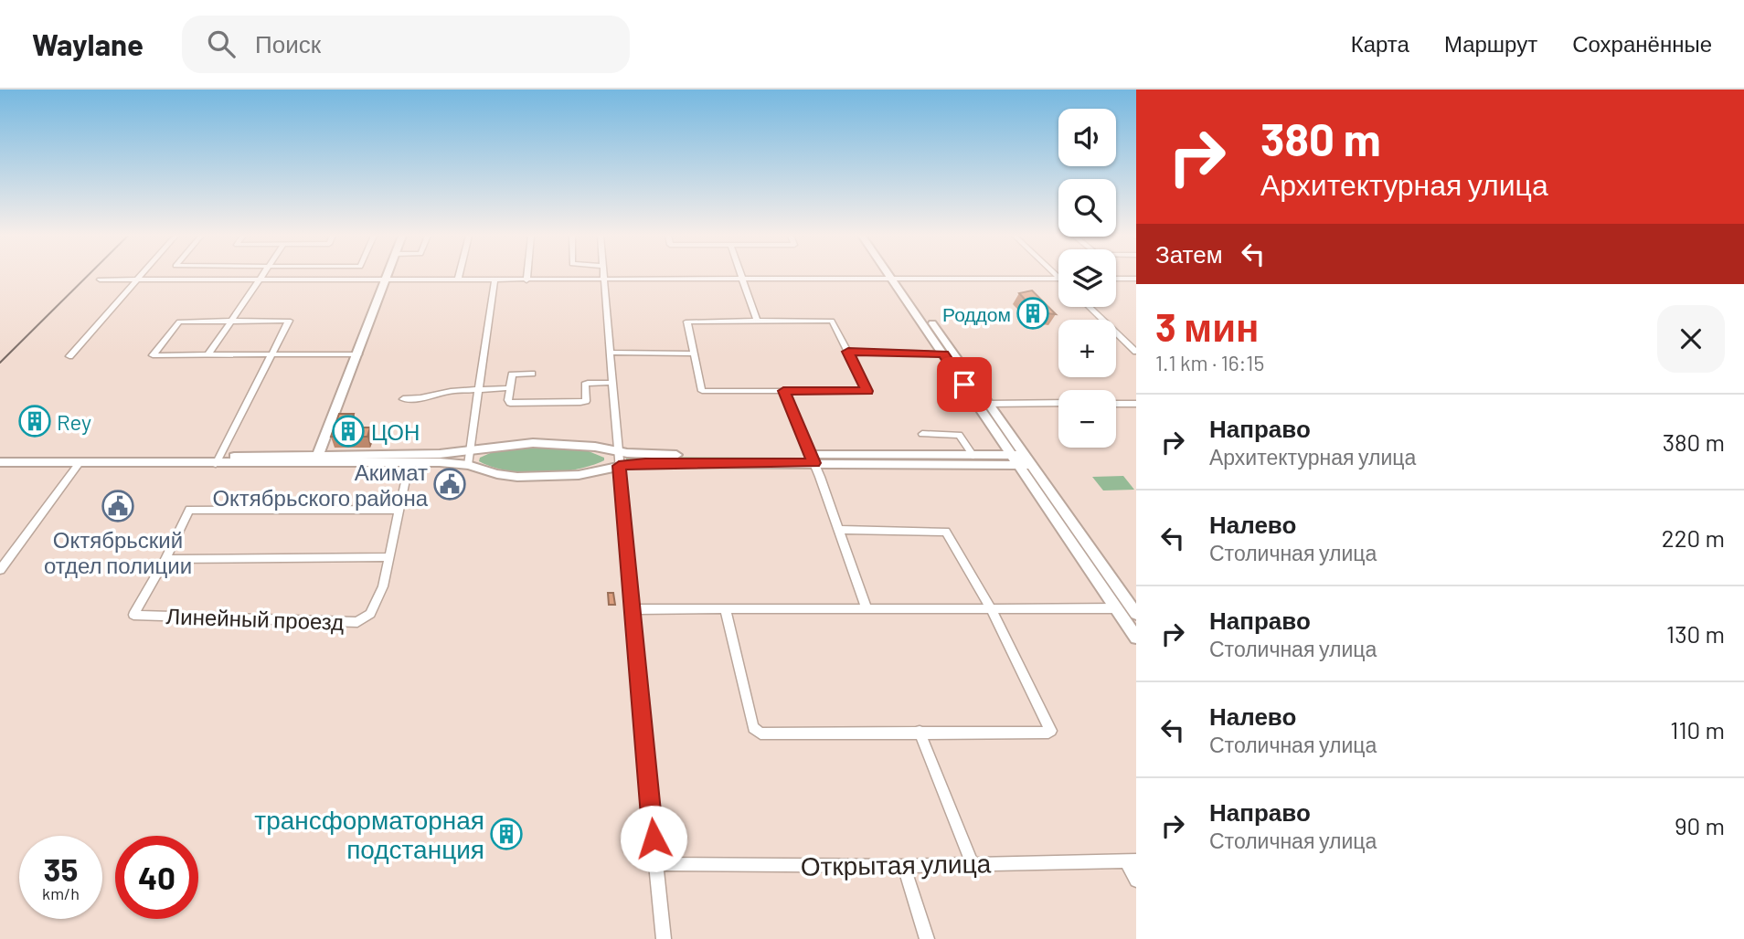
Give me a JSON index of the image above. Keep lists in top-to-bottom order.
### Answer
{
  "streets": {
    "street": ["Линейный проезд", "Открытая улица"]
  },
  "places": {
    "building": [
      "Роддом",
      "Rey",
      "ЦОН",
      "трансформаторная подстанция"
    ],
    "public building": ["Акимат Октябрьского района", "Октябрьский отдел полиции"]
  },
  "page": {
    "header": "Waylane",
    "search": "Поиск",
    "nav": ["Карта", "Маршрут", "Сохранённые"],
    "turn": ["380 m", "Архитектурная улица"],
    "map_buttons": ["+", "−"],
    "then": "Затем",
    "heading": ["3 мин", "1.1 km · 16:15"],
    "list": [
      {
        "name": "Направо",
        "note": "Архитектурная улица",
        "value": "380 m"
      },
      {
        "name": "Налево",
        "note": "Столичная улица",
        "value": "220 m"
      },
      {
        "name": "Направо",
        "note": "Столичная улица",
        "value": "130 m"
      },
      {
        "name": "Налево",
        "note": "Столичная улица",
        "value": "110 m"
      },
      {
        "name": "Направо",
        "note": "Столичная улица",
        "value": "90 m"
      }
    ],
    "speed": "35 km/h",
    "limit": "40"
  }
}
